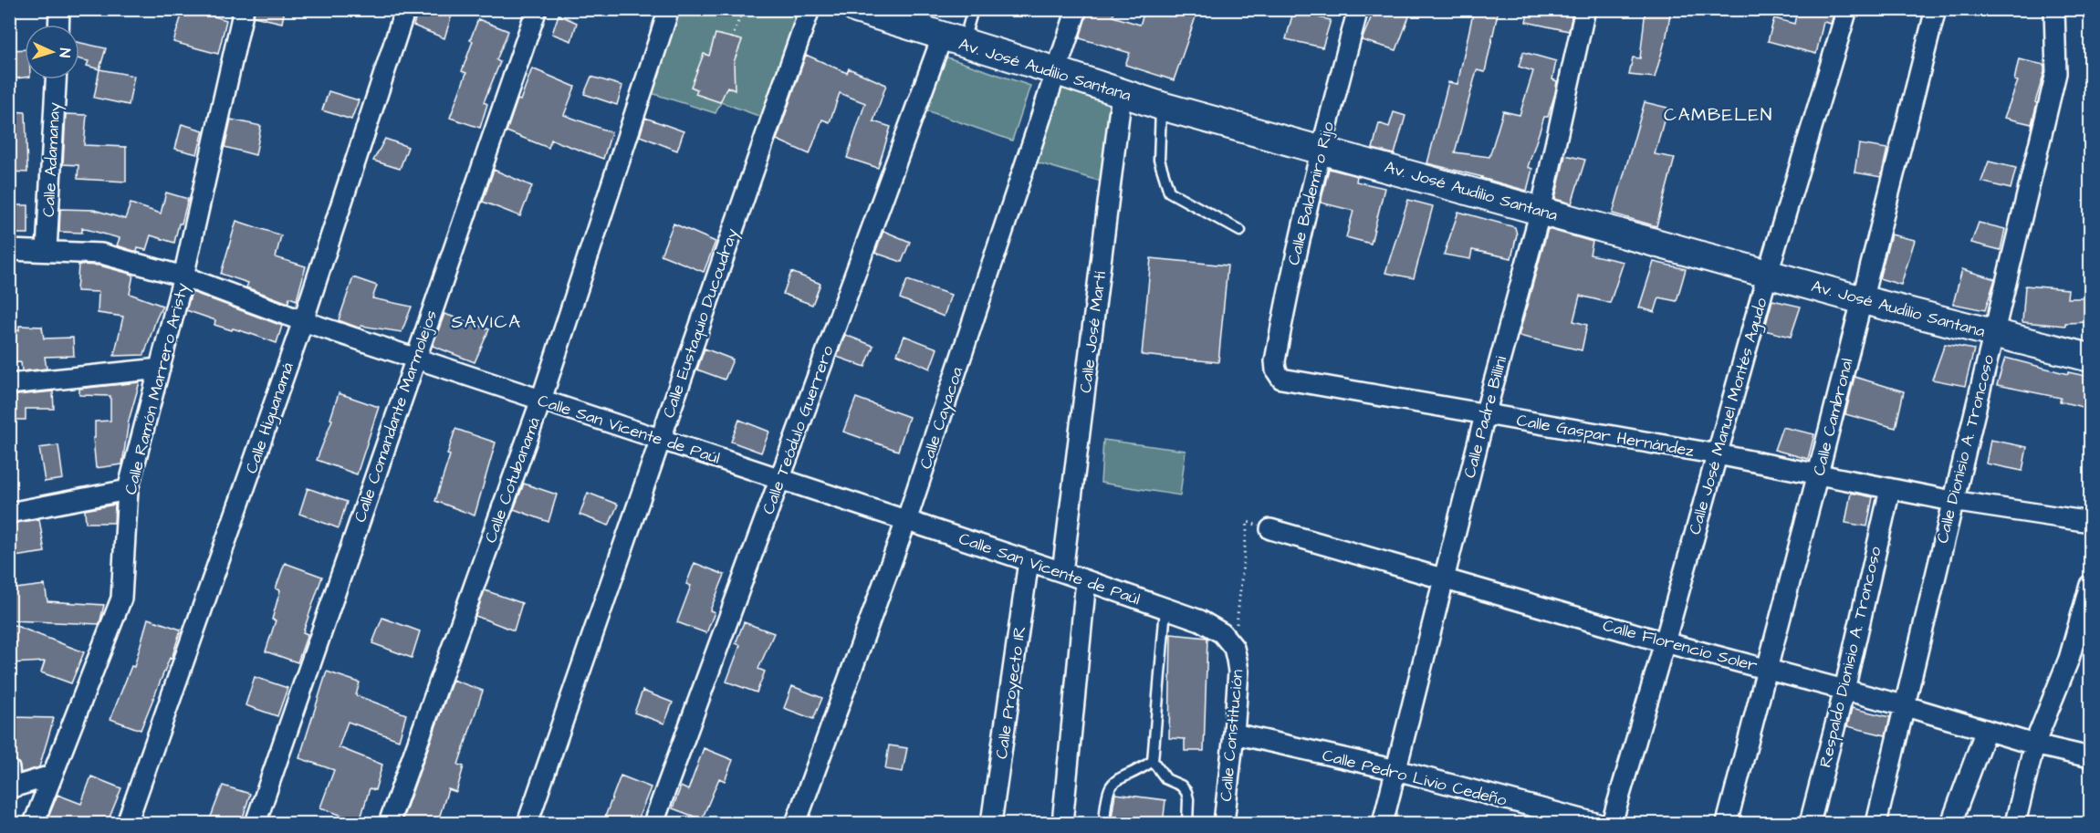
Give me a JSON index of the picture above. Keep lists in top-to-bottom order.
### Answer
{
  "streets": {
    "main road": ["Av. José Audilio Santana"],
    "street": [
      "Calle Adamanay",
      "Calle Baldemiro Rijo",
      "Calle Eustaquio Ducoudray",
      "Calle José Martí",
      "Calle Ramón Marrero Aristy",
      "Calle Comandante Marmolejos",
      "Calle José Manuel Montés Agudo",
      "Calle Padre Billini",
      "Calle Cambronal",
      "Calle Higuanamá",
      "Calle Cayacoa",
      "Calle San Vicente de Paúl",
      "Calle Teódulo Guerrero",
      "Calle Gaspar Hernández",
      "Calle Dionisio A. Troncoso",
      "Calle Cotubanamá",
      "Calle Florencio Soler",
      "Respaldo Dionisio A. Troncoso",
      "Calle Proyecto 1R",
      "Calle Constitución",
      "Calle Pedro Livio Cedeño"
    ]
  },
  "crossings": [
    ["Av. José Audilio Santana", "Calle Baldemiro Rijo"],
    ["Av. José Audilio Santana", "Calle José Martí"],
    ["Av. José Audilio Santana", "Calle José Manuel Montés Agudo"],
    ["Av. José Audilio Santana", "Calle Padre Billini"],
    ["Av. José Audilio Santana", "Calle Cambronal"],
    ["Av. José Audilio Santana", "Calle Cayacoa"],
    ["Av. José Audilio Santana", "Calle Teódulo Guerrero"],
    ["Av. José Audilio Santana", "Calle Dionisio A. Troncoso"],
    ["Calle Adamanay", "Calle San Vicente de Paúl"],
    ["Calle Baldemiro Rijo", "Calle Gaspar Hernández"],
    ["Calle Eustaquio Ducoudray", "Calle San Vicente de Paúl"],
    ["Calle José Martí", "Calle San Vicente de Paúl"],
    ["Calle Ramón Marrero Aristy", "Calle San Vicente de Paúl"],
    ["Calle Comandante Marmolejos", "Calle San Vicente de Paúl"],
    ["Calle José Manuel Montés Agudo", "Calle Gaspar Hernández"],
    ["Calle José Manuel Montés Agudo", "Calle Florencio Soler"],
    ["Calle Padre Billini", "Calle Gaspar Hernández"],
    ["Calle Padre Billini", "Calle Florencio Soler"],
    ["Calle Padre Billini", "Calle Pedro Livio Cedeño"],
    ["Calle Cambronal", "Calle Gaspar Hernández"],
    ["Calle Cambronal", "Calle Florencio Soler"],
    ["Calle Higuanamá", "Calle San Vicente de Paúl"],
    ["Calle Cayacoa", "Calle San Vicente de Paúl"],
    ["Calle San Vicente de Paúl", "Calle Teódulo Guerrero"],
    ["Calle San Vicente de Paúl", "Calle Cotubanamá"],
    ["Calle San Vicente de Paúl", "Calle Proyecto 1R"],
    ["Calle San Vicente de Paúl", "Calle Constitución"],
    ["Calle Gaspar Hernández", "Calle Dionisio A. Troncoso"],
    ["Calle Gaspar Hernández", "Respaldo Dionisio A. Troncoso"],
    ["Calle Dionisio A. Troncoso", "Calle Florencio Soler"],
    ["Calle Florencio Soler", "Respaldo Dionisio A. Troncoso"],
    ["Calle Constitución", "Calle Pedro Livio Cedeño"]
  ],
  "districts": ["CAMBELEN", "SAVICA"],
  "north": "right"
}
